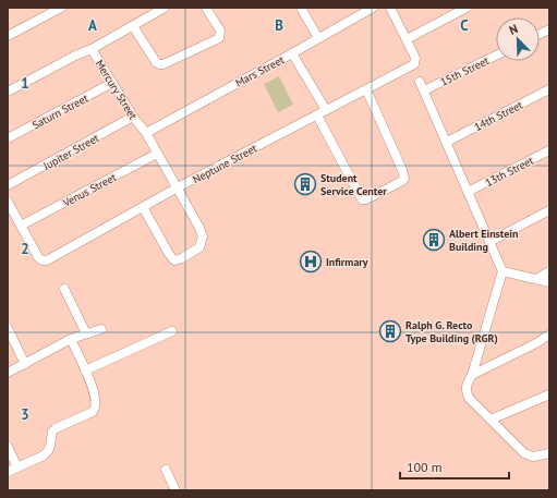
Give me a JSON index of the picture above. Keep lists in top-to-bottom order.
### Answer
{
  "streets": {
    "street": [
      "Mars Street",
      "15th Street",
      "Mercury Street",
      "Saturn Street",
      "14th Street",
      "Jupiter Street",
      "Neptune Street",
      "13th Street",
      "Venus Street"
    ]
  },
  "crossings": [
    ["Mars Street", "Mercury Street"],
    ["15th Street", "14th Street"],
    ["Mercury Street", "Saturn Street"],
    ["Mercury Street", "Jupiter Street"],
    ["Mercury Street", "Neptune Street"],
    ["Mercury Street", "Venus Street"],
    ["Neptune Street", "Venus Street"]
  ],
  "places": {
    "building": ["Student Service Center", "Albert Einstein Building", "Ralph G. Recto Type Building (RGR)"],
    "hospital": ["Infirmary"]
  },
  "scale_bar": "100 m",
  "north": "top left",
  "grid": {
    "columns": ["A", "B", "C"],
    "rows": ["1", "2", "3"]
  }
}
